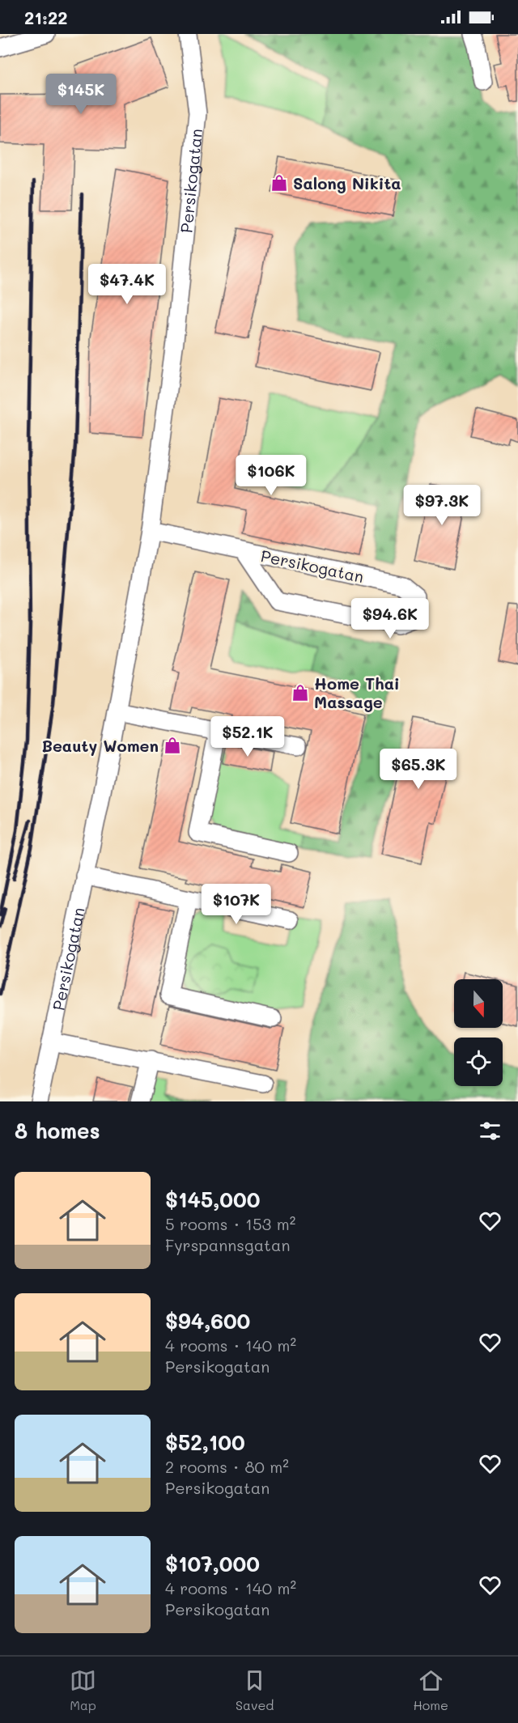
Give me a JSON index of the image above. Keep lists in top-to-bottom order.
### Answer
{
  "streets": {
    "street": ["Persikogatan"]
  },
  "places": {
    "shop": ["Salong Nikita", "Home Thai Massage", "Beauty Women"]
  },
  "north": "bottom",
  "page": {
    "status": "21:22",
    "price": [
      "$145K",
      "$47.4K",
      "$106K",
      "$97.3K",
      "$94.6K",
      "$52.1K",
      "$65.3K",
      "$107K"
    ],
    "heading": "8 homes",
    "list": [
      {
        "name": "$145,000",
        "note": "5 rooms · 153 m² · Fyrspannsgatan"
      },
      {
        "name": "$94,600",
        "note": "4 rooms · 140 m² · Persikogatan"
      },
      {
        "name": "$52,100",
        "note": "2 rooms · 80 m² · Persikogatan"
      },
      {
        "name": "$107,000",
        "note": "4 rooms · 140 m² · Persikogatan"
      }
    ],
    "tabs": ["Map", "Saved", "Home"]
  }
}
